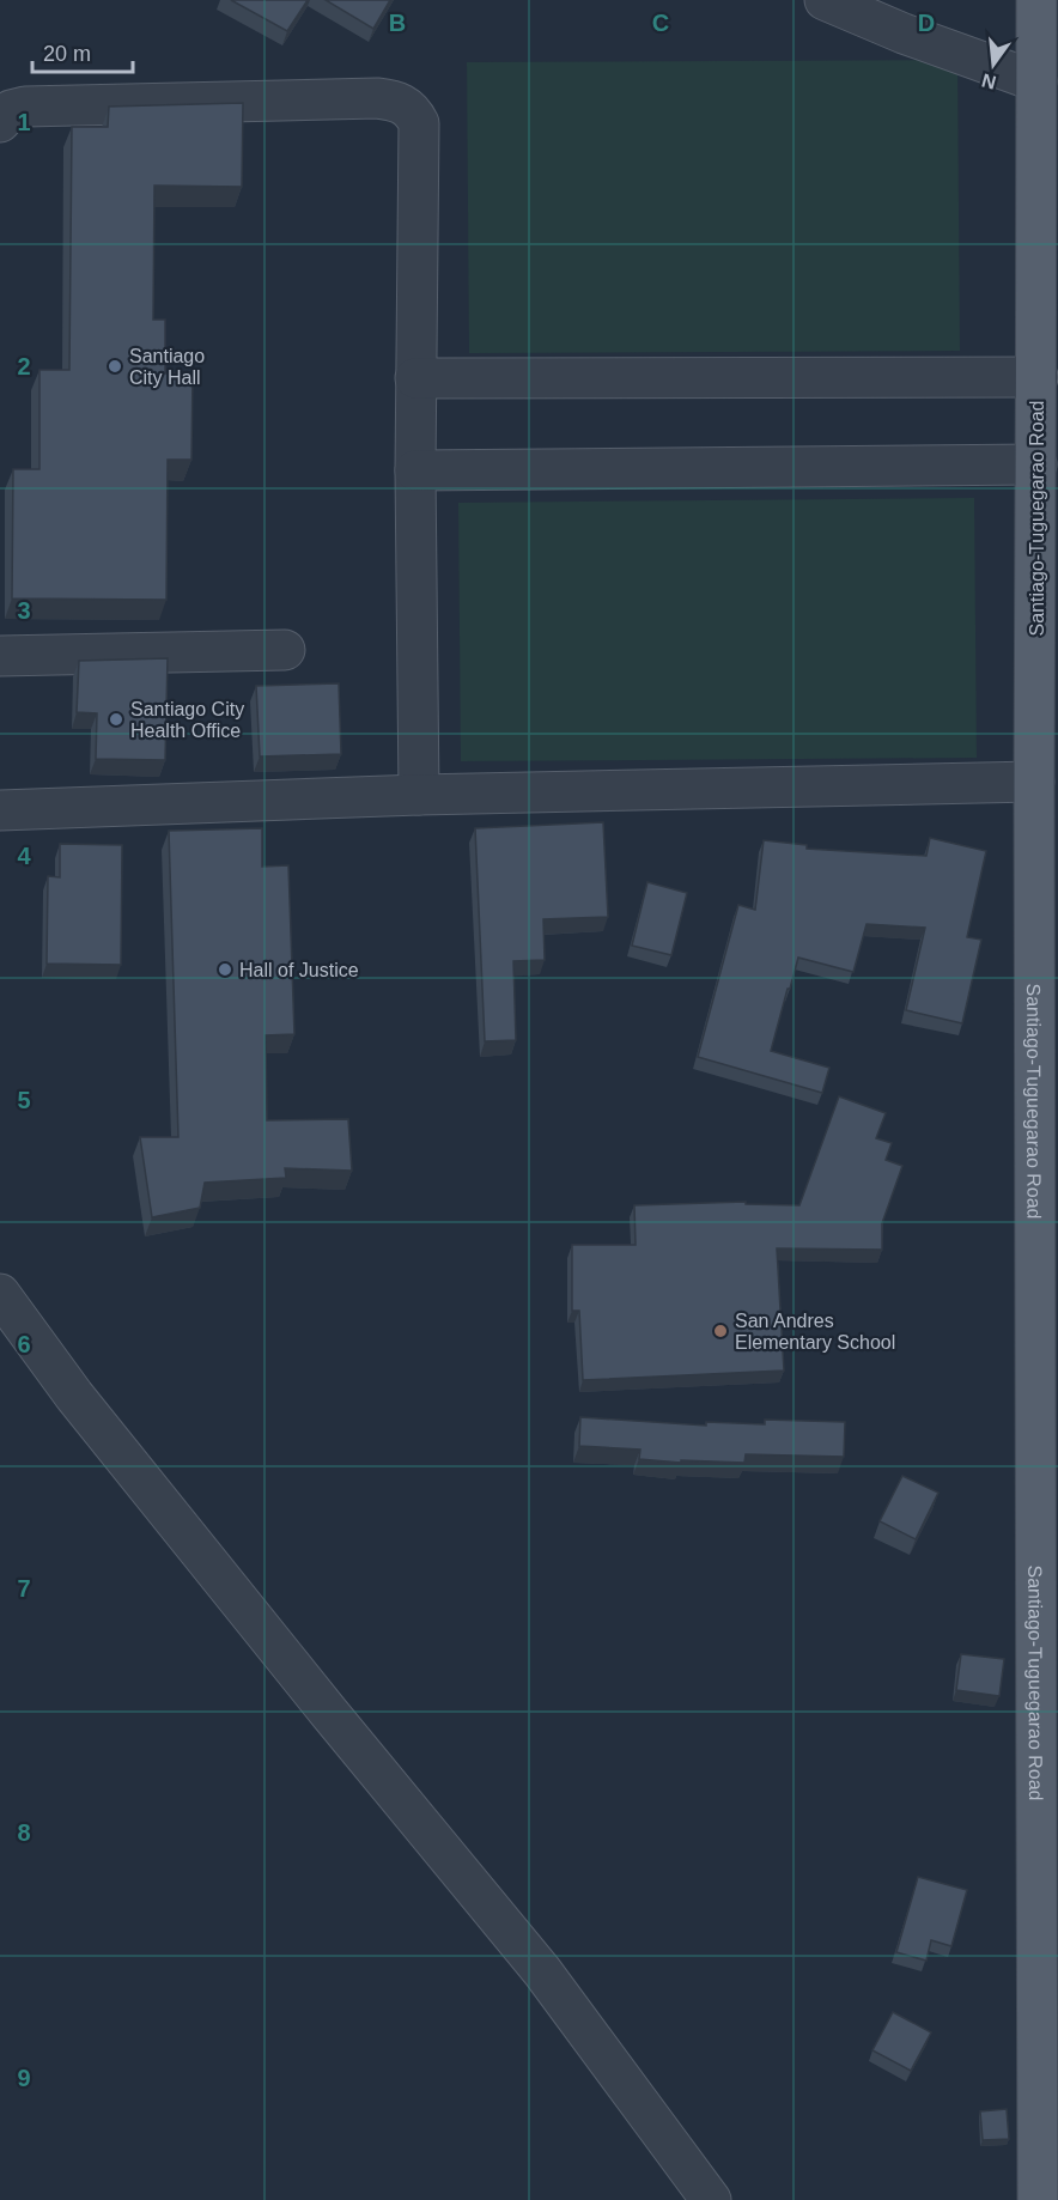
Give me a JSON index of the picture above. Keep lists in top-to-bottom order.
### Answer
{
  "streets": {
    "main road": ["Santiago-Tuguegarao Road"]
  },
  "places": [
    "Santiago City Hall",
    "Santiago City Health Office",
    "Hall of Justice",
    "San Andres Elementary School"
  ],
  "scale_bar": "20 m",
  "north": "bottom",
  "grid": {
    "columns": ["B", "C", "D"],
    "rows": [
      "1",
      "2",
      "3",
      "4",
      "5",
      "6",
      "7",
      "8",
      "9"
    ]
  }
}
